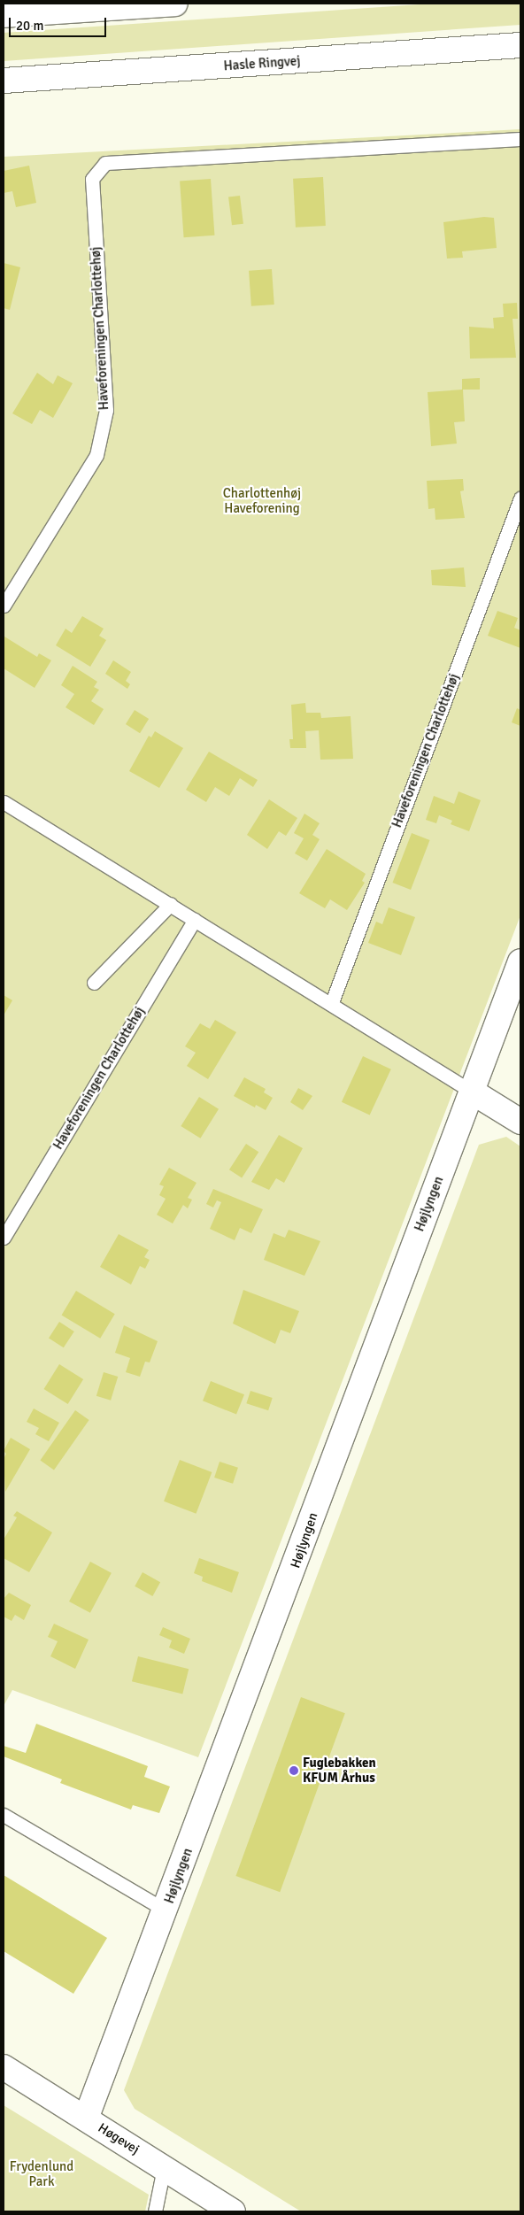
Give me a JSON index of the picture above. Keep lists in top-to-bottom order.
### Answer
{
  "streets": {
    "street": ["Hasle Ringvej", "Højlyngen", "Høgevej"],
    "lane": ["Haveforeningen Charlottehøj"]
  },
  "crossings": [
    ["Højlyngen", "Høgevej"]
  ],
  "parks": ["Charlottenhøj Haveforening", "Frydenlund Park"],
  "places": ["Fuglebakken KFUM Århus"],
  "scale_bar": "20 m"
}
